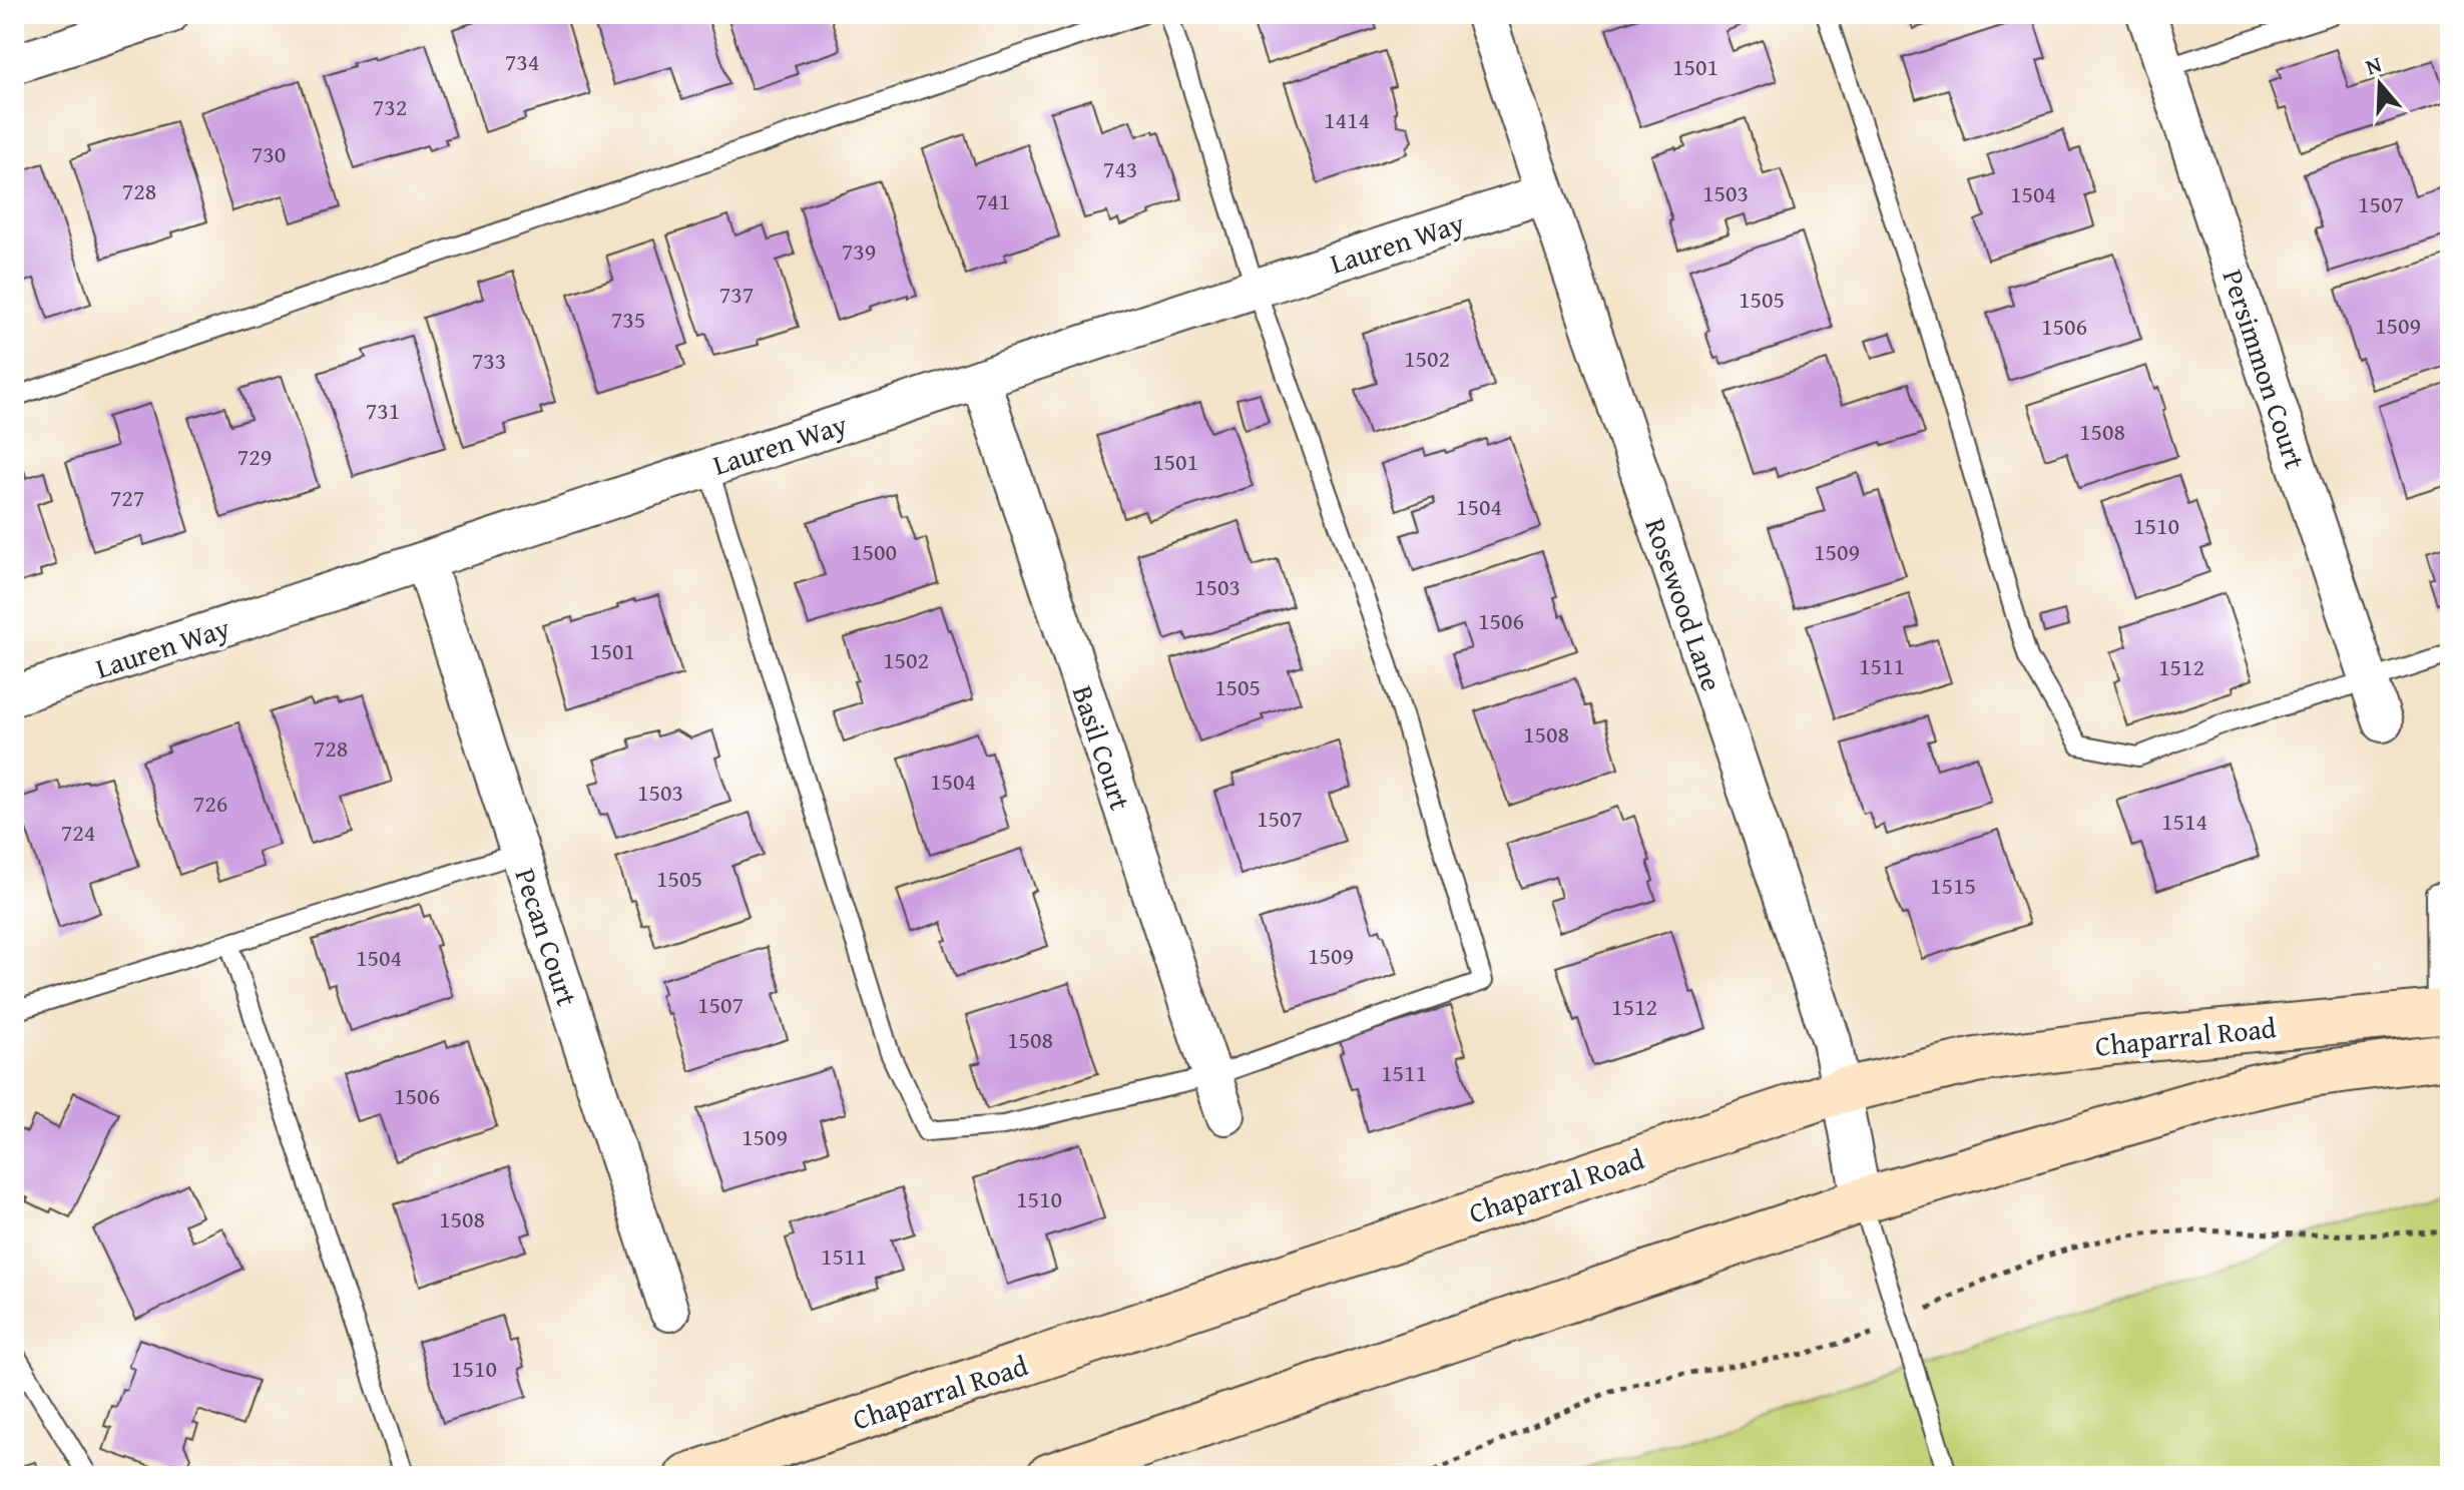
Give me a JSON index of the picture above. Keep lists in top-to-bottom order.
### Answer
{
  "streets": {
    "main road": ["Chaparral Road"],
    "street": [
      "Lauren Way",
      "Persimmon Court",
      "Rosewood Lane",
      "Basil Court",
      "Pecan Court"
    ]
  },
  "crossings": [
    ["Lauren Way", "Rosewood Lane"],
    ["Lauren Way", "Basil Court"],
    ["Lauren Way", "Pecan Court"],
    ["Rosewood Lane", "Chaparral Road"]
  ],
  "house_numbers": [
    "734",
    "1501",
    "732",
    "1414",
    "730",
    "743",
    "728",
    "1503",
    "1504",
    "741",
    "1507",
    "739",
    "737",
    "1505",
    "735",
    "1509",
    "1506",
    "1502",
    "733",
    "731",
    "1508",
    "729",
    "1501",
    "727",
    "1504",
    "1510",
    "1500",
    "1509",
    "1503",
    "1506",
    "1501",
    "1502",
    "1511",
    "1512",
    "1505",
    "1508",
    "728",
    "1504",
    "1503",
    "726",
    "1507",
    "1514",
    "724",
    "1505",
    "1515",
    "1509",
    "1504",
    "1507",
    "1512",
    "1508",
    "1511",
    "1506",
    "1509",
    "1510",
    "1508",
    "1511",
    "1510"
  ],
  "north": "top"
}
